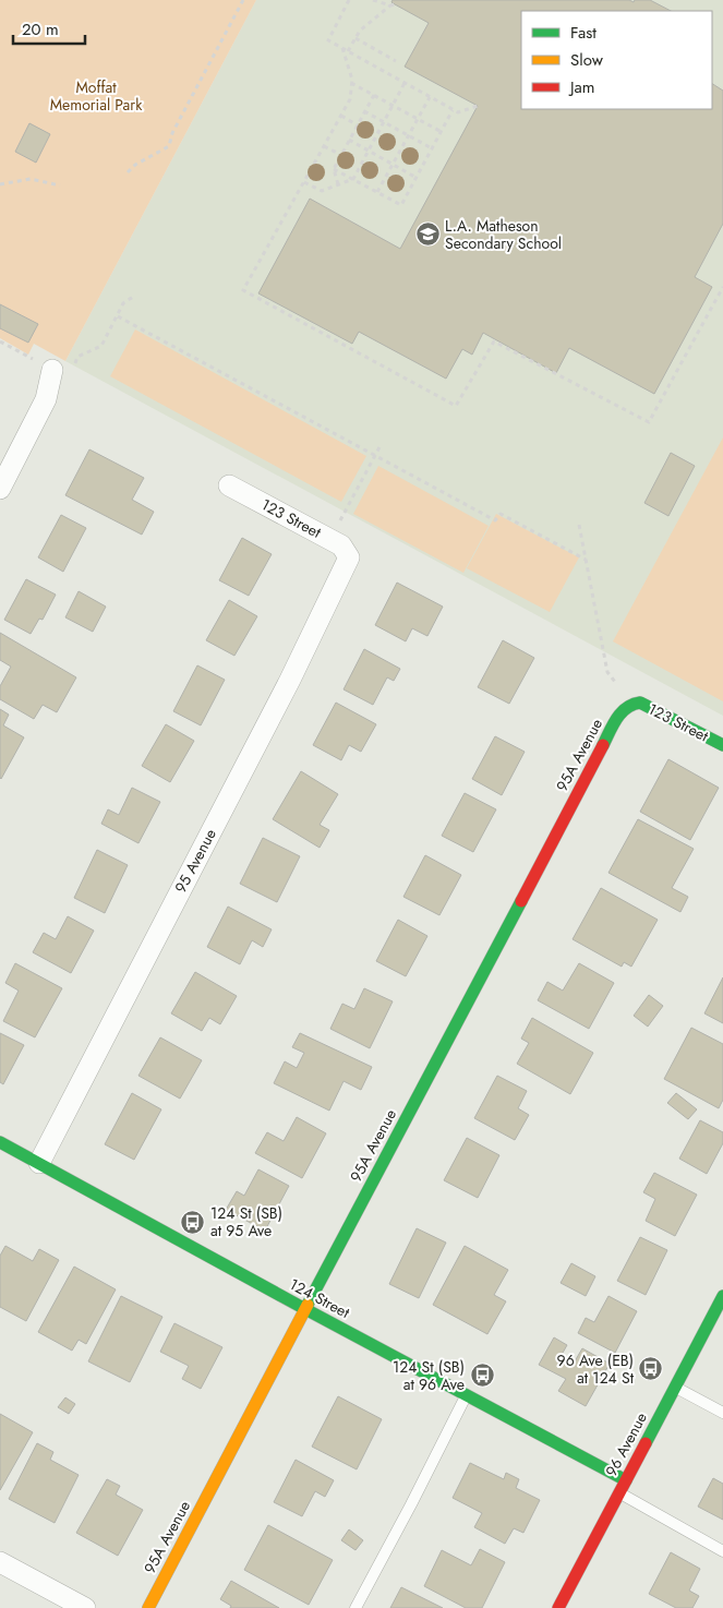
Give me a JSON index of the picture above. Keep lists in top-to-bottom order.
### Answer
{
  "streets": {
    "street": [
      "123 Street",
      "95A Avenue",
      "95 Avenue",
      "124 Street",
      "96 Avenue"
    ]
  },
  "crossings": [
    ["123 Street", "95A Avenue"],
    ["123 Street", "95 Avenue"],
    ["95A Avenue", "124 Street"],
    ["95 Avenue", "124 Street"],
    ["124 Street", "96 Avenue"]
  ],
  "parks": ["Moffat Memorial Park"],
  "places": {
    "school or university": ["L.A. Matheson Secondary School"],
    "bus stop": ["124 St (SB) at 95 Ave", "96 Ave (EB) at 124 St", "124 St (SB) at 96 Ave"]
  },
  "legend": ["Fast", "Slow", "Jam"],
  "scale_bar": "20 m"
}
